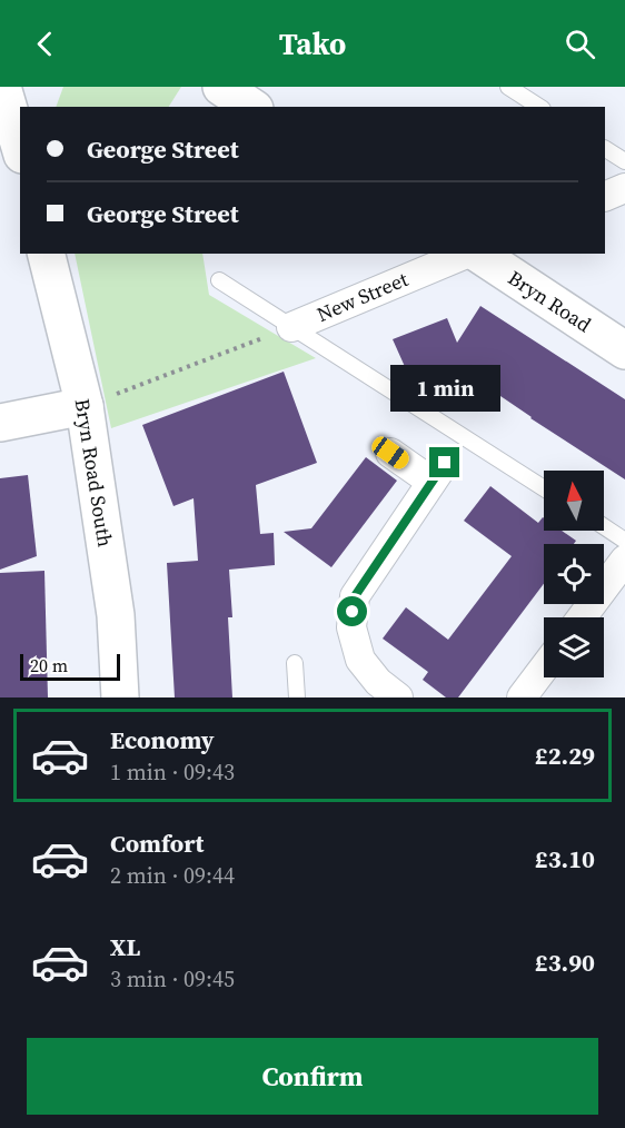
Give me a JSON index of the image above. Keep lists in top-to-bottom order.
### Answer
{
  "streets": {
    "main road": ["Bryn Road", "Bryn Road South"],
    "street": ["New Street"]
  },
  "scale_bar": "20 m",
  "north": "top",
  "page": {
    "header": "Tako",
    "banner": ["George Street", "George Street"],
    "bubble": "1 min",
    "scale": "20 m",
    "list": [
      {
        "name": "Economy",
        "note": "1 min · 09:43",
        "value": "£2.29"
      },
      {
        "name": "Comfort",
        "note": "2 min · 09:44",
        "value": "£3.10"
      },
      {
        "name": "XL",
        "note": "3 min · 09:45",
        "value": "£3.90"
      }
    ],
    "buttons": "Confirm"
  }
}
